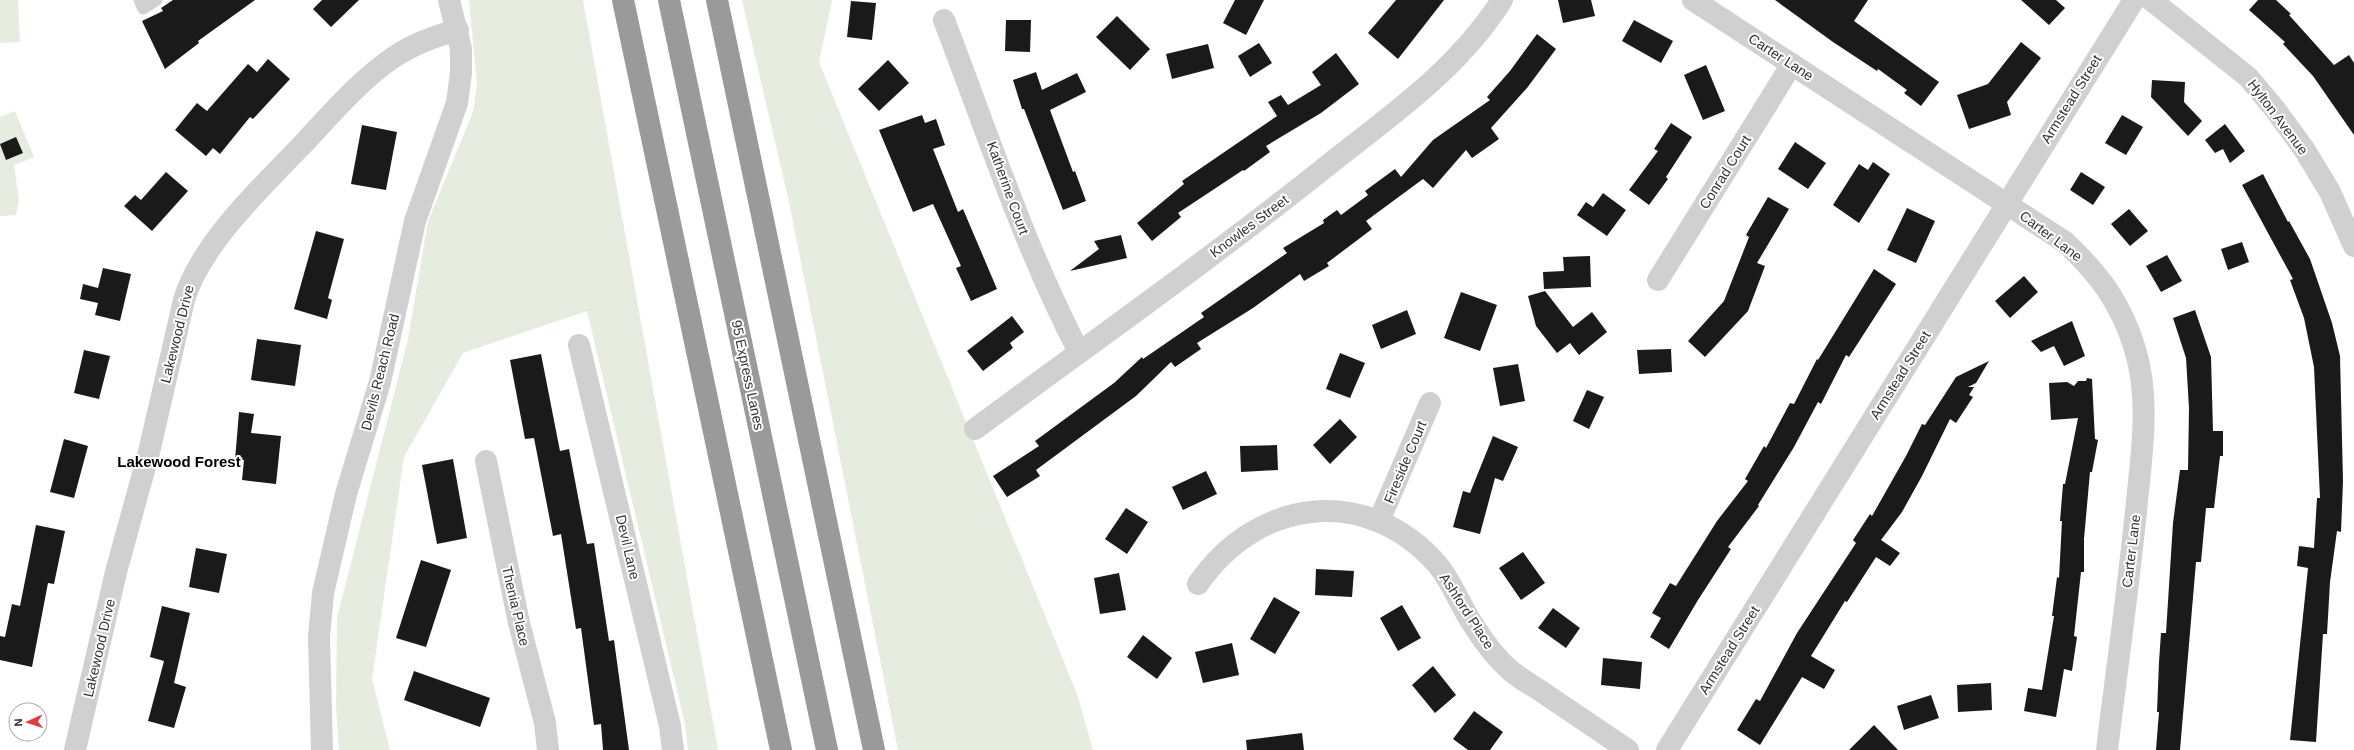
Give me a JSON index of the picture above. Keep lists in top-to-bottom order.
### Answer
{
  "streets": {
    "highway": ["95 Express Lanes"],
    "street": [
      "Carter Lane",
      "Armstead Street",
      "Hylton Avenue",
      "Conrad Court",
      "Katherine Court",
      "Knowles Street",
      "Lakewood Drive",
      "Devils Reach Road",
      "Fireside Court",
      "Devil Lane",
      "Thenia Place",
      "Ashford Place"
    ]
  },
  "crossings": [
    ["Carter Lane", "Armstead Street"],
    ["Carter Lane", "Conrad Court"],
    ["Katherine Court", "Knowles Street"],
    ["Lakewood Drive", "Devils Reach Road"],
    ["Fireside Court", "Ashford Place"]
  ],
  "districts": ["Lakewood Forest"],
  "north": "left"
}
